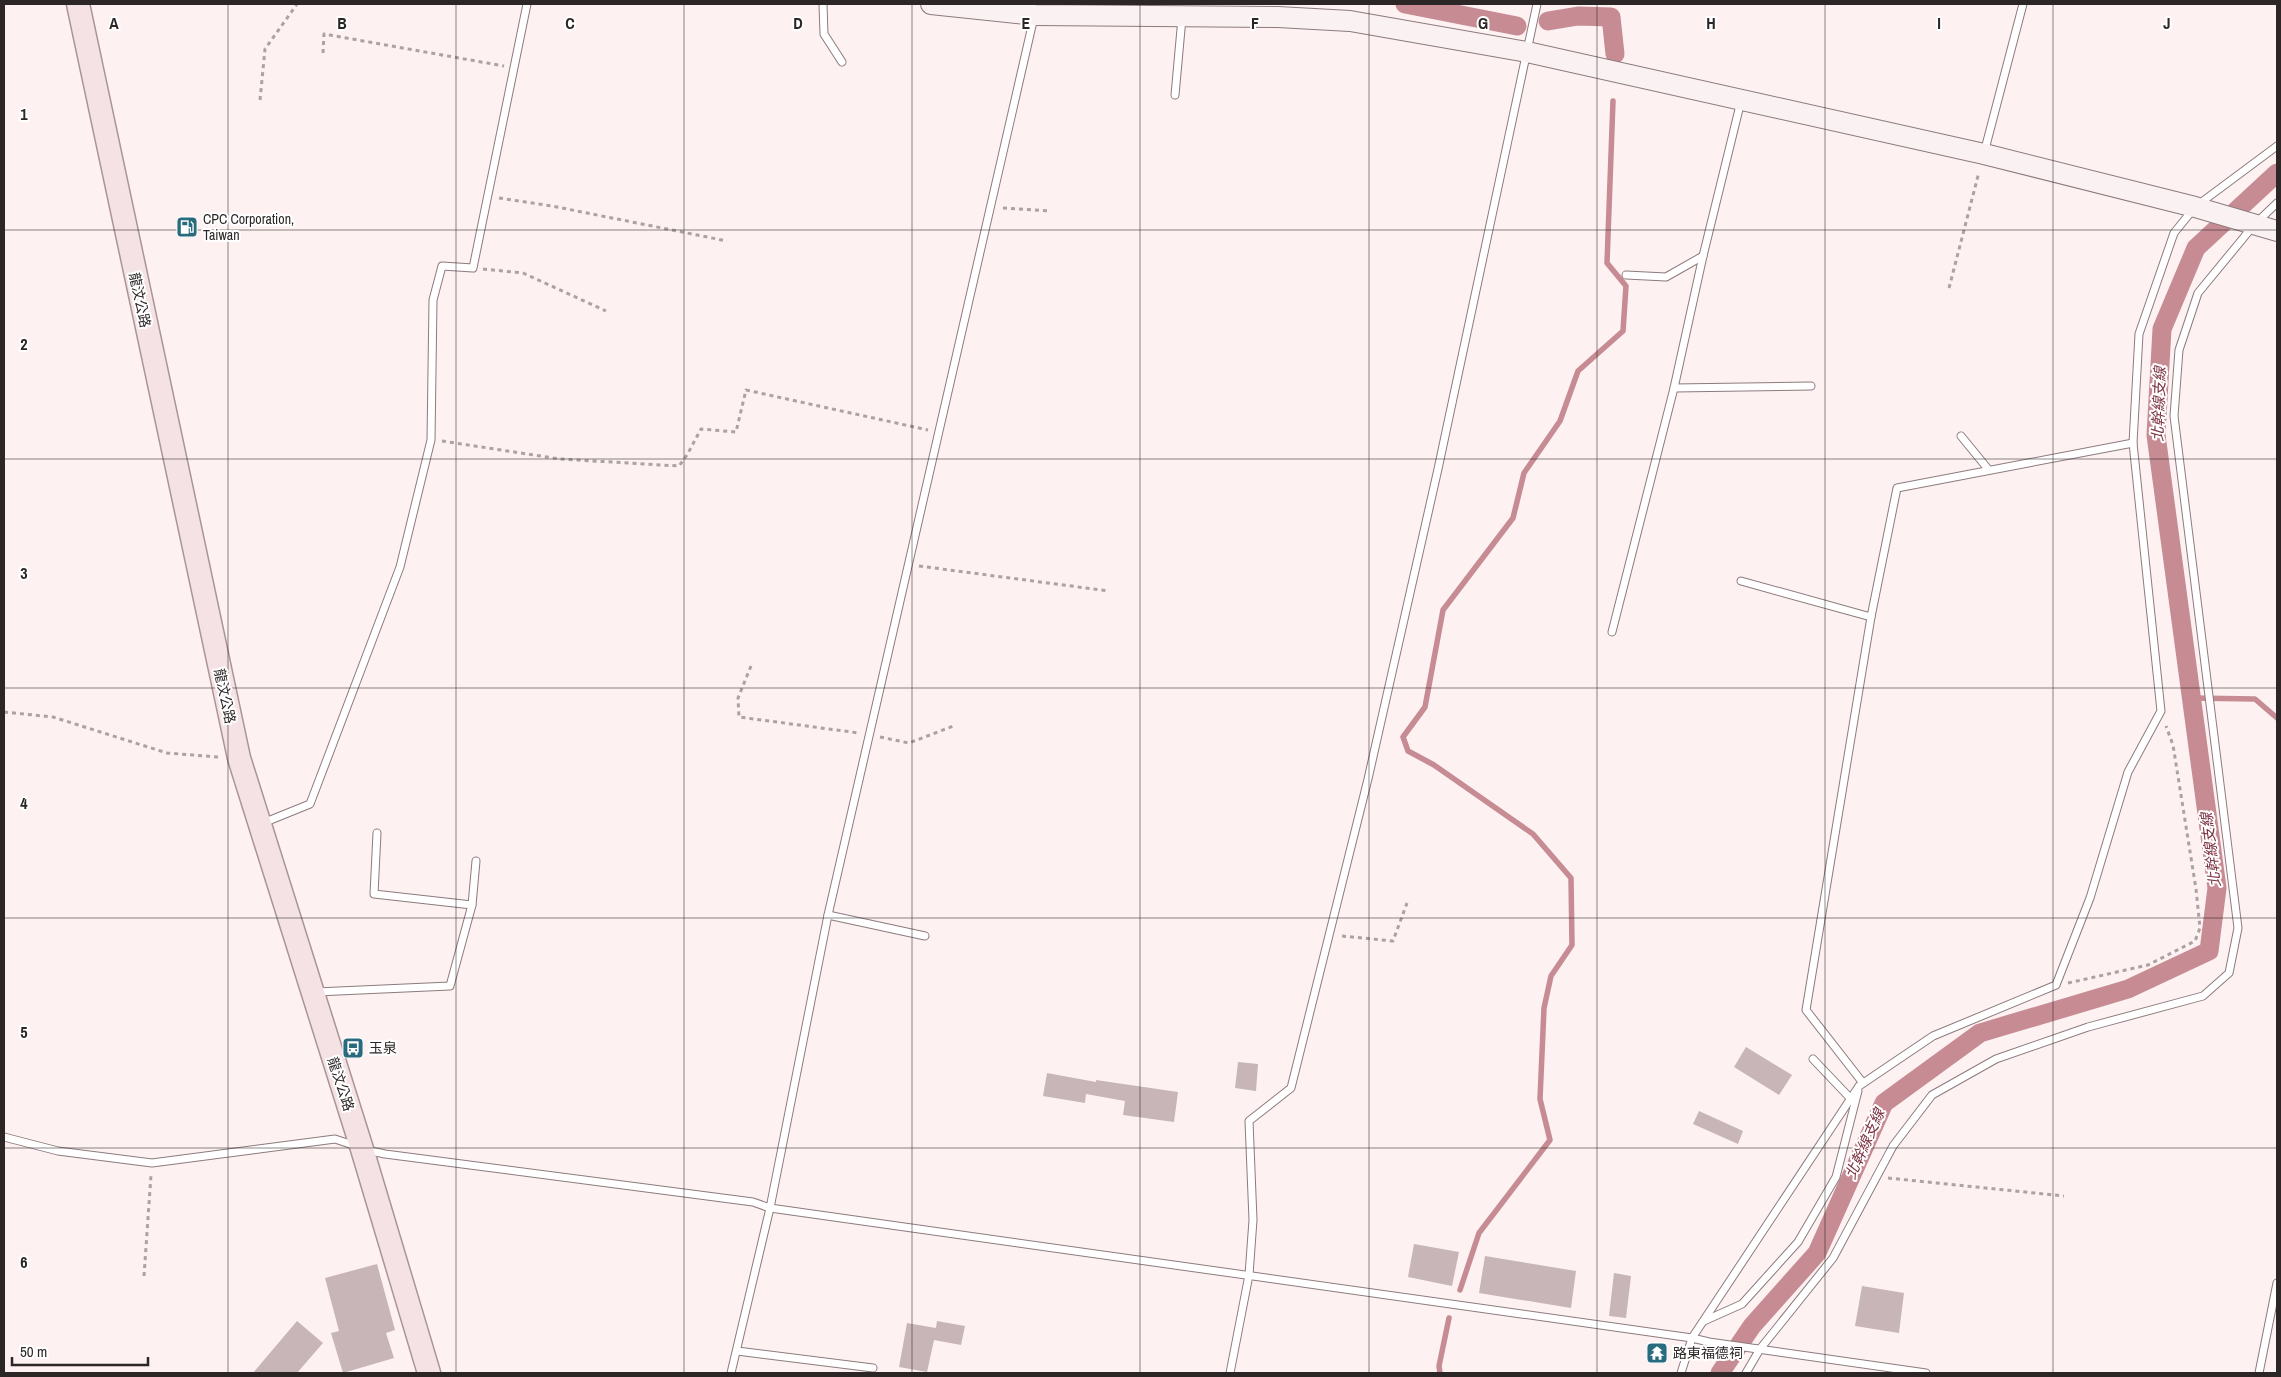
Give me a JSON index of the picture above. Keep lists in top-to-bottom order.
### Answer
{
  "streets": {
    "main road": ["龍汶公路"]
  },
  "water": ["北幹線支線"],
  "places": {
    "fuel station": ["CPC Corporation, Taiwan"],
    "bus stop": ["玉泉"],
    "temple": ["路東福德祠"]
  },
  "scale_bar": "50 m",
  "grid": {
    "columns": [
      "A",
      "B",
      "C",
      "D",
      "E",
      "F",
      "G",
      "H",
      "I",
      "J"
    ],
    "rows": [
      "1",
      "2",
      "3",
      "4",
      "5",
      "6"
    ]
  }
}
